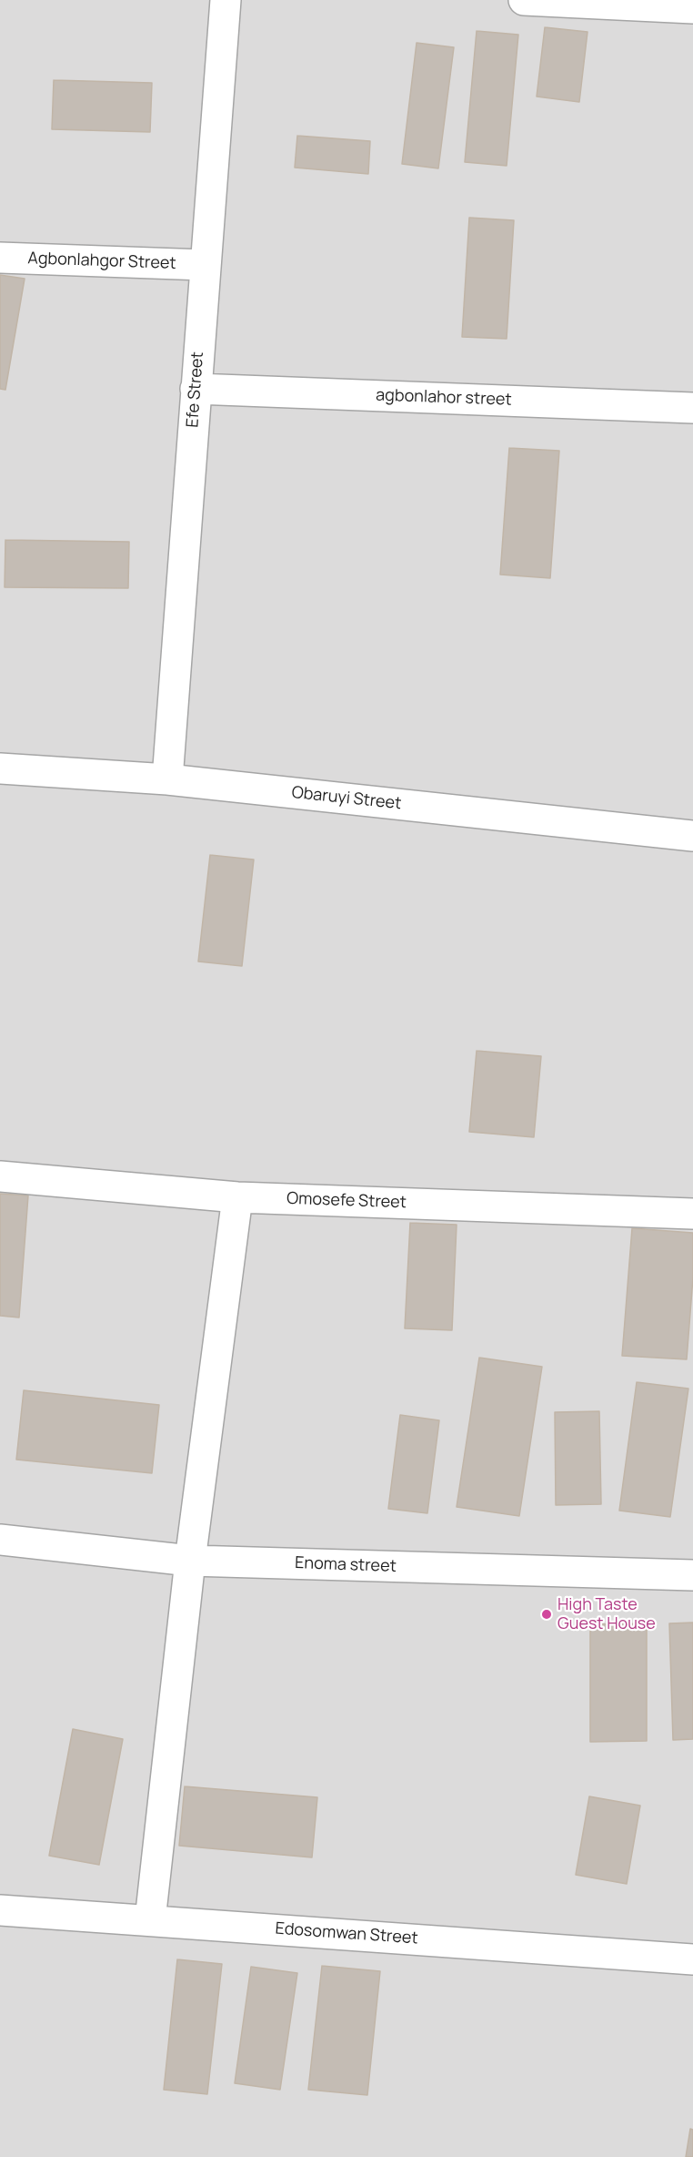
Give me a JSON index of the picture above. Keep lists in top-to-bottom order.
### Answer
{
  "streets": {
    "street": [
      "Agbonlahgor Street",
      "Efe Street",
      "agbonlahor street",
      "Obaruyi Street",
      "Omosefe Street",
      "Enoma street",
      "Edosomwan Street"
    ]
  },
  "crossings": [
    ["Agbonlahgor Street", "Efe Street"],
    ["Efe Street", "agbonlahor street"],
    ["Efe Street", "Obaruyi Street"]
  ],
  "places": ["High Taste Guest House"]
}
